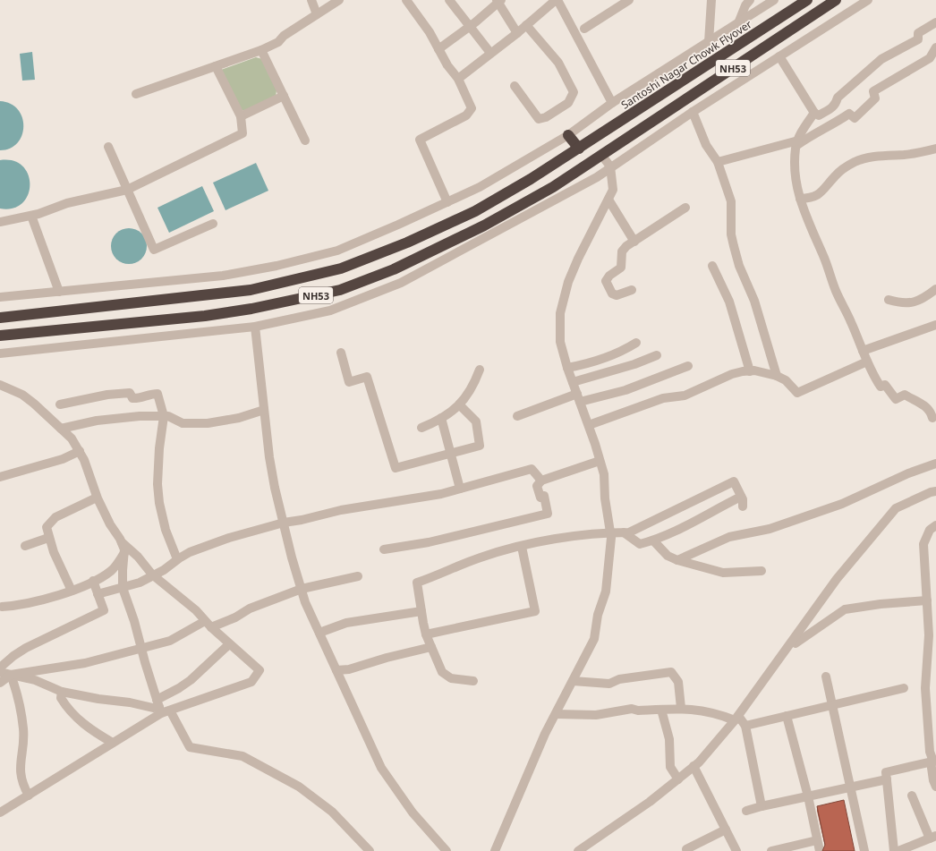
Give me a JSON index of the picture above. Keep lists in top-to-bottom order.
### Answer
{
  "streets": {
    "highway": ["Santoshi Nagar Chowk Flyover", "NH53"]
  },
  "crossings": [
    ["Santoshi Nagar Chowk Flyover", "NH53"]
  ]
}
